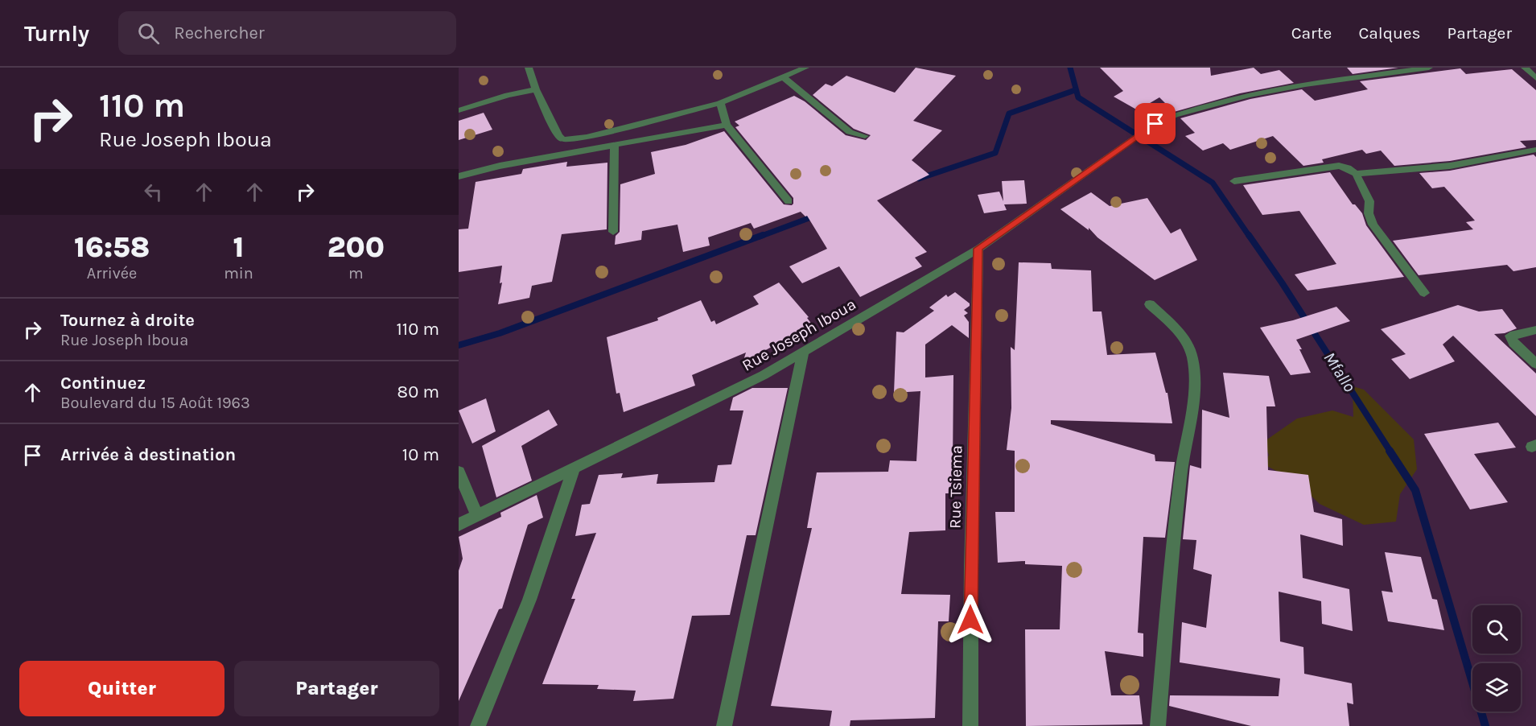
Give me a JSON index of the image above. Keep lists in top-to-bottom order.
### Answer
{
  "streets": {
    "street": ["Rue Joseph Iboua", "Rue Tsiema"]
  },
  "crossings": [
    ["Rue Joseph Iboua", "Rue Tsiema"]
  ],
  "water": ["Mfallo"],
  "page": {
    "header": "Turnly",
    "search": "Rechercher",
    "nav": ["Carte", "Calques", "Partager"],
    "turn": ["110 m", "Rue Joseph Iboua"],
    "eta": [
      "16:58",
      "Arrivée",
      "1",
      "min",
      "200",
      "m"
    ],
    "list": [
      {
        "name": "Tournez à droite",
        "note": "Rue Joseph Iboua",
        "value": "110 m"
      },
      {
        "name": "Continuez",
        "note": "Boulevard du 15 Août 1963",
        "value": "80 m"
      },
      {
        "name": "Arrivée à destination",
        "value": "10 m"
      }
    ],
    "buttons": ["Quitter", "Partager"]
  }
}
